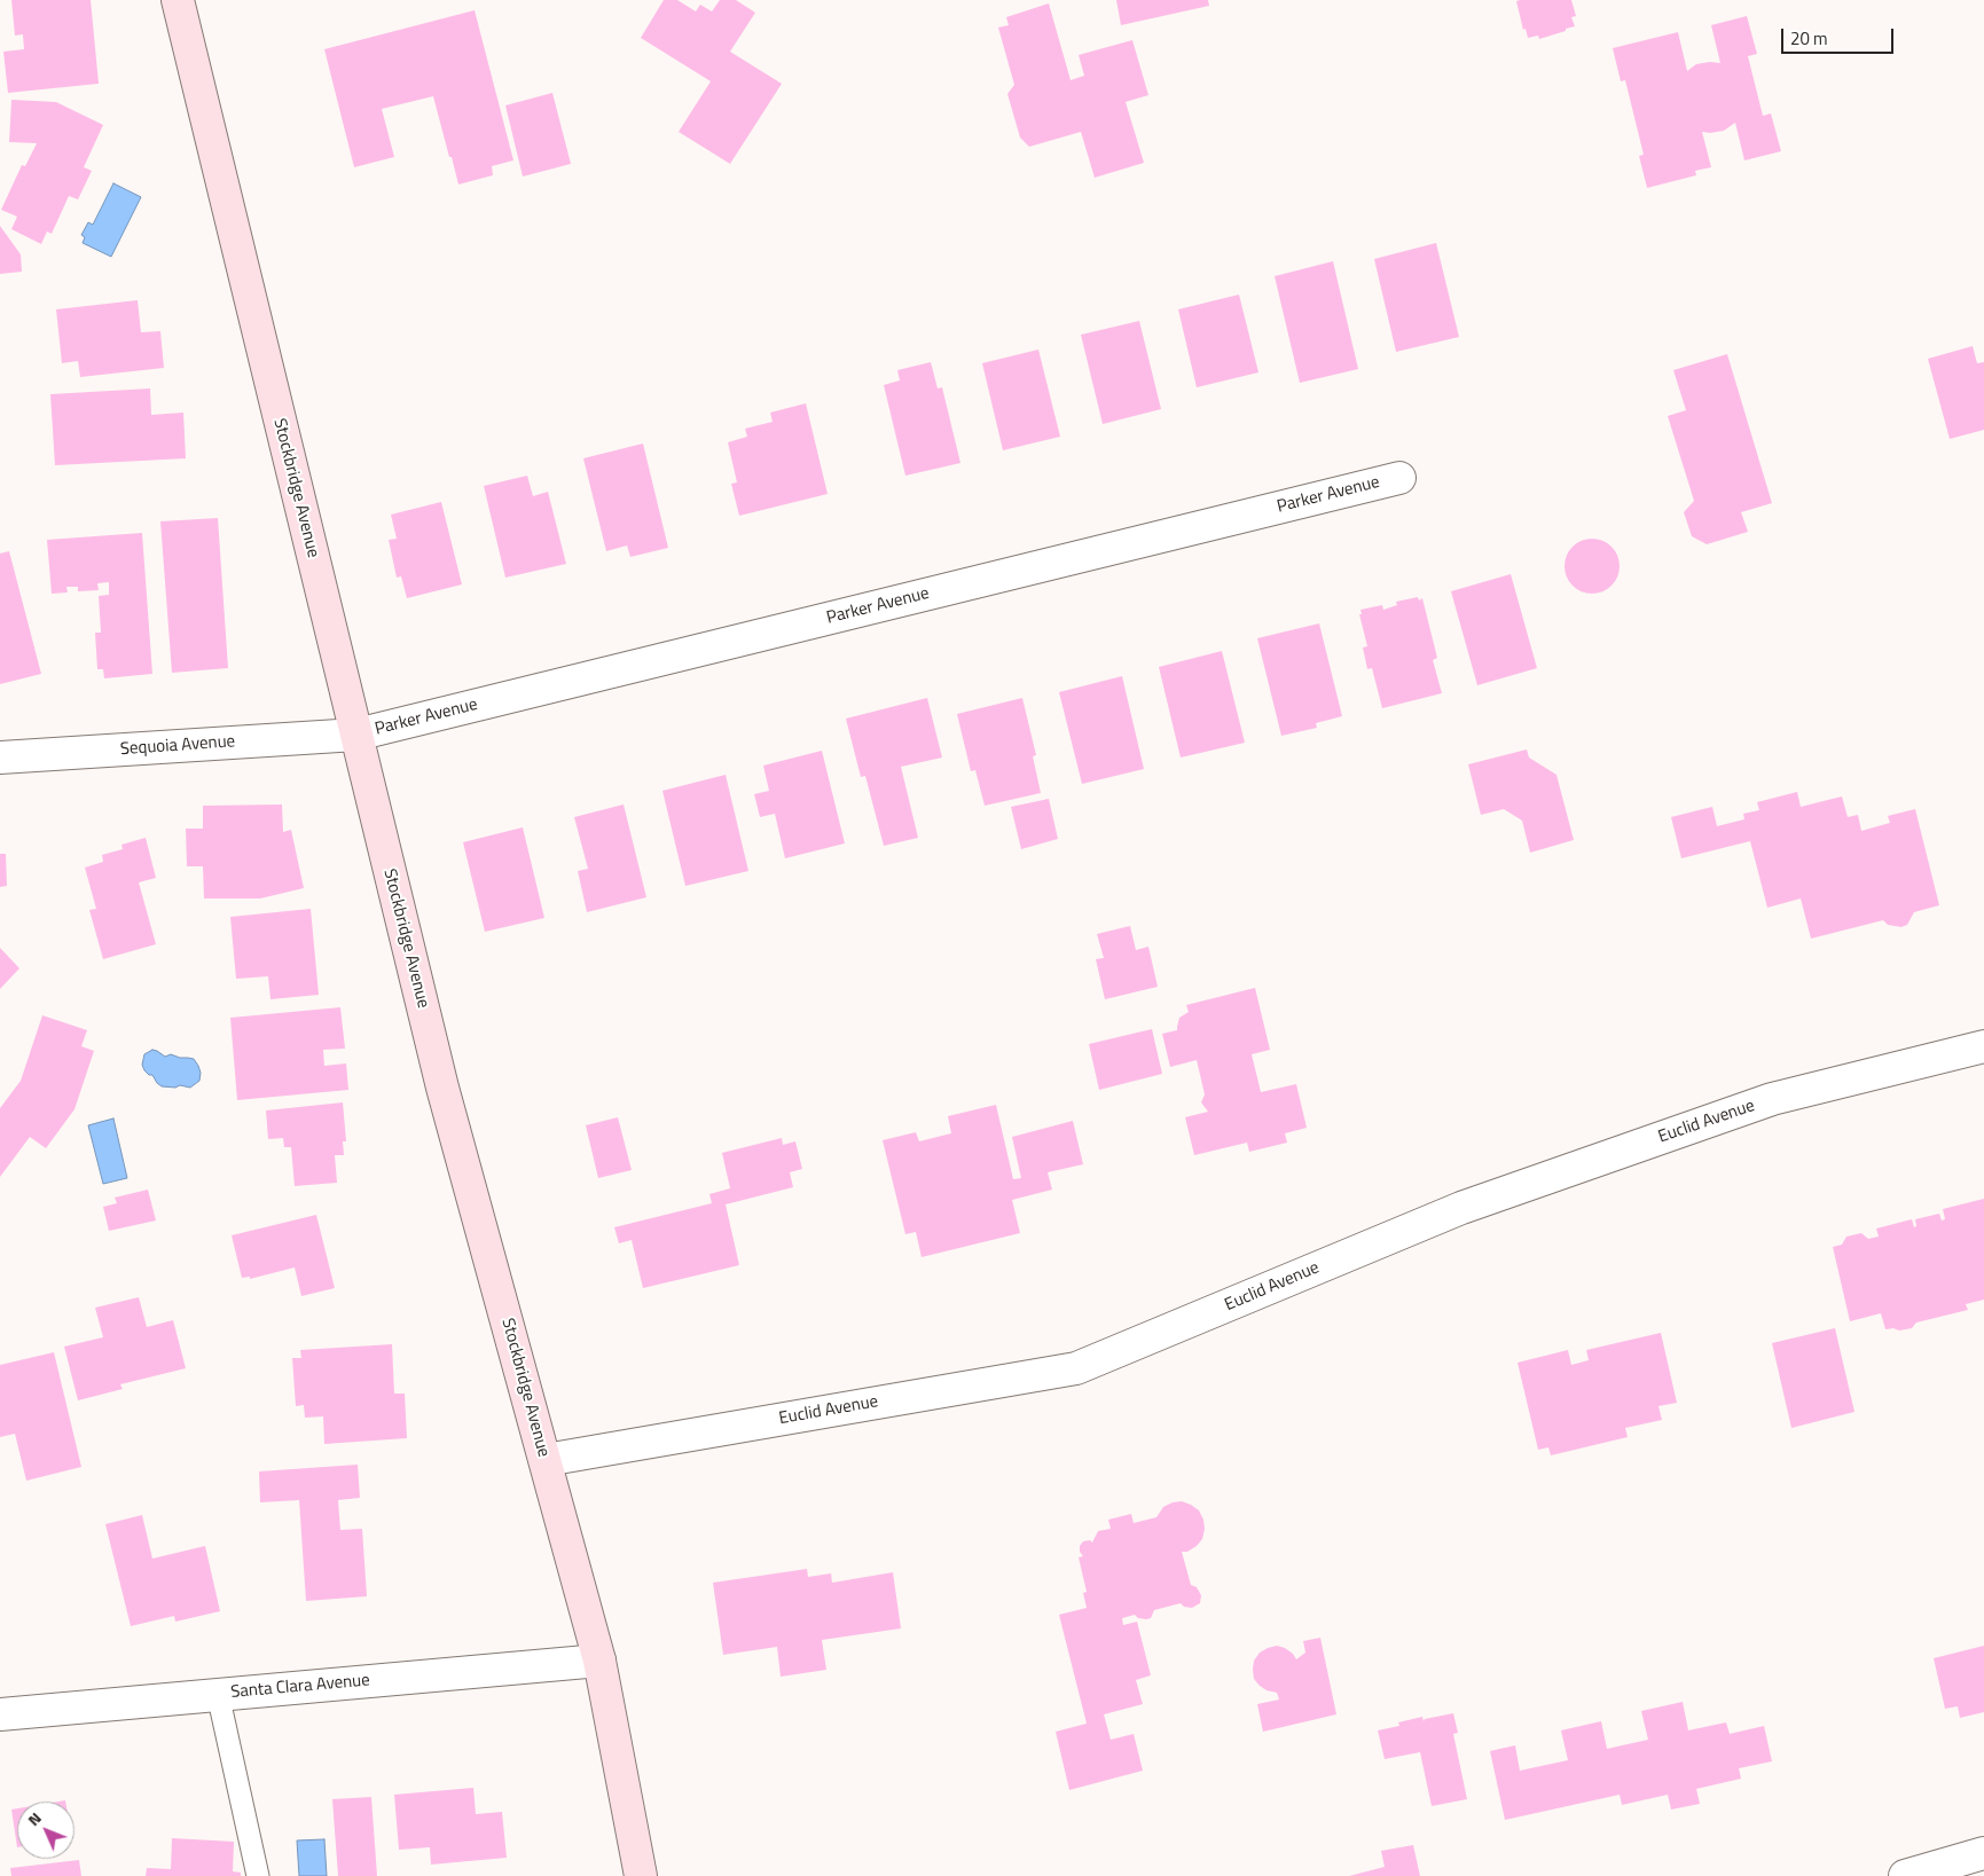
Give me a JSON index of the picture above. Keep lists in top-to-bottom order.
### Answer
{
  "streets": {
    "street": [
      "Stockbridge Avenue",
      "Parker Avenue",
      "Sequoia Avenue",
      "Euclid Avenue",
      "Santa Clara Avenue"
    ]
  },
  "crossings": [
    ["Stockbridge Avenue", "Parker Avenue"],
    ["Stockbridge Avenue", "Sequoia Avenue"],
    ["Stockbridge Avenue", "Euclid Avenue"],
    ["Stockbridge Avenue", "Santa Clara Avenue"],
    ["Parker Avenue", "Sequoia Avenue"]
  ],
  "scale_bar": "20 m",
  "north": "top left"
}
